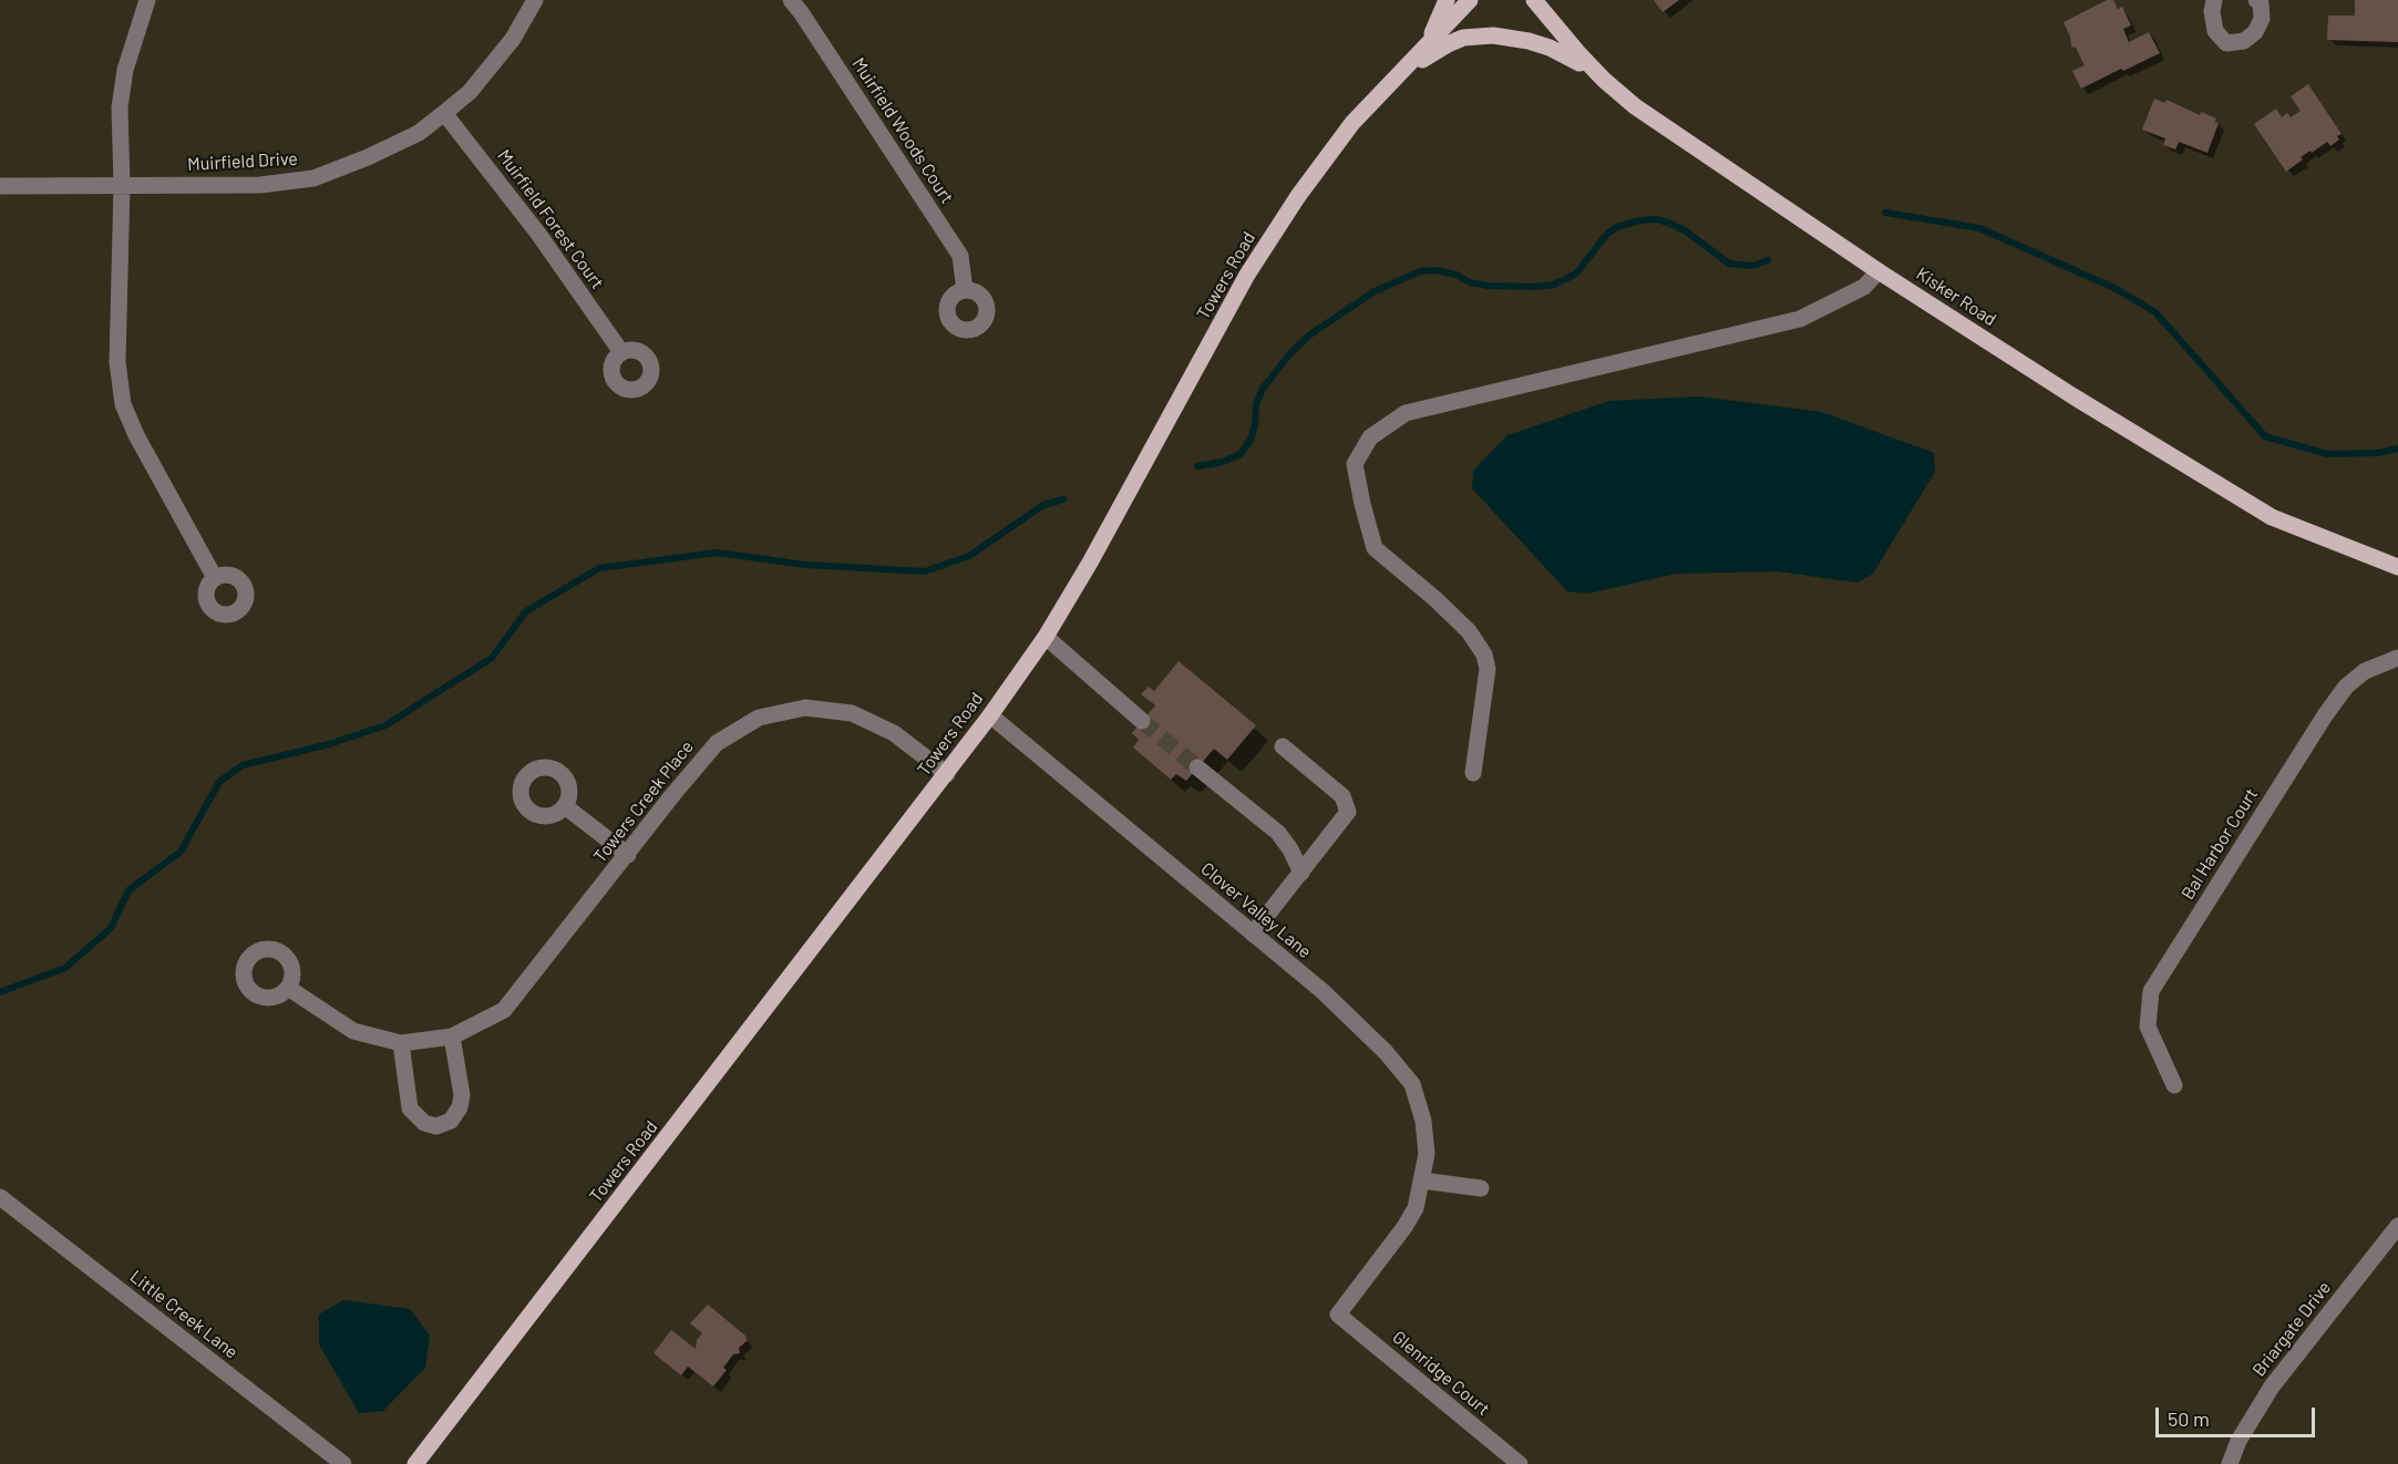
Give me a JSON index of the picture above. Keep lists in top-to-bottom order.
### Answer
{
  "streets": {
    "main road": ["Towers Road", "Kisker Road"],
    "street": [
      "Muirfield Woods Court",
      "Muirfield Drive",
      "Muirfield Forest Court",
      "Towers Creek Place",
      "Bal Harbor Court",
      "Clover Valley Lane",
      "Little Creek Lane",
      "Briargate Drive",
      "Glenridge Court"
    ]
  },
  "crossings": [
    ["Muirfield Drive", "Muirfield Forest Court"],
    ["Towers Road", "Towers Creek Place"],
    ["Towers Road", "Clover Valley Lane"],
    ["Clover Valley Lane", "Glenridge Court"]
  ],
  "scale_bar": "50 m"
}
